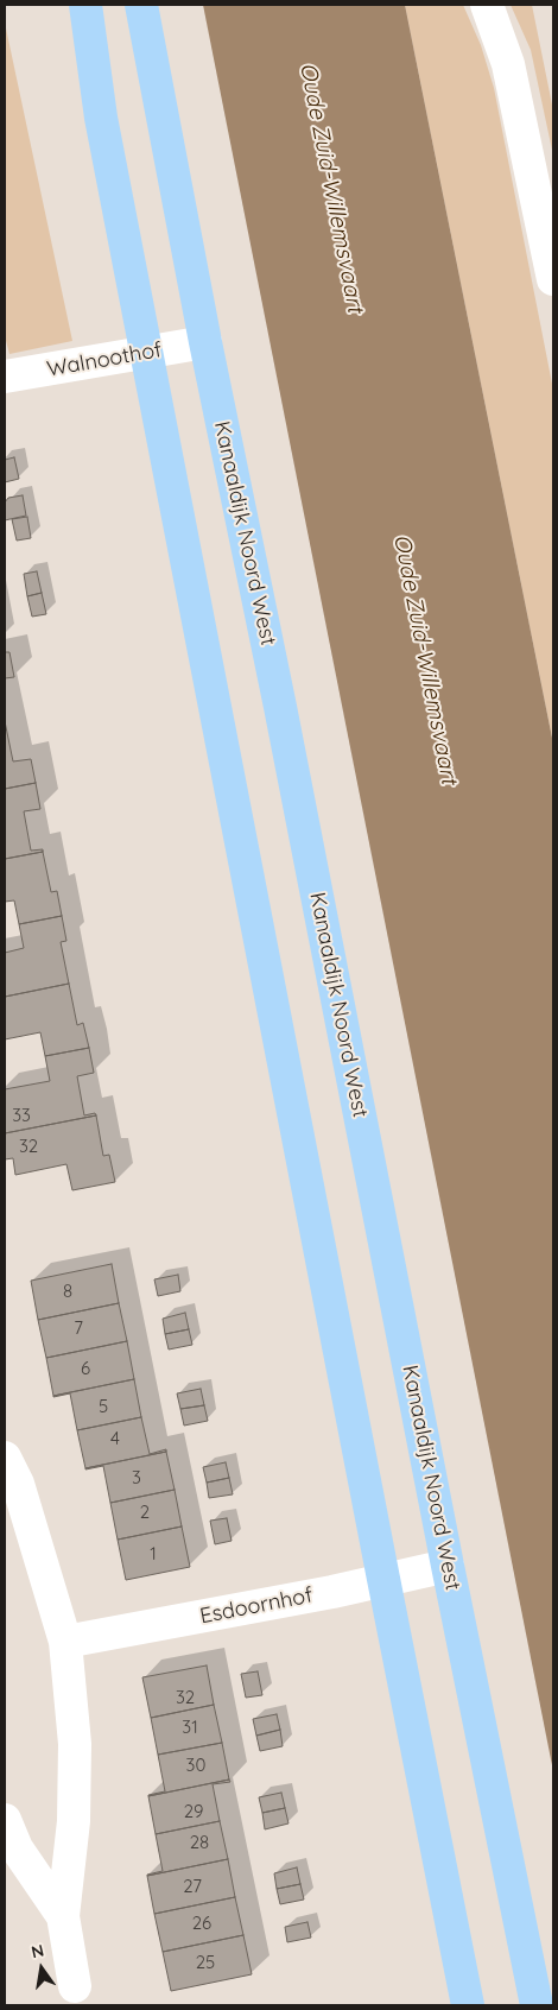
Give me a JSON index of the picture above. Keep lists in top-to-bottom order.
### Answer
{
  "streets": {
    "main road": ["Kanaaldijk Noord West"],
    "street": ["Walnoothof", "Esdoornhof"]
  },
  "crossings": [
    ["Walnoothof", "Kanaaldijk Noord West"],
    ["Kanaaldijk Noord West", "Esdoornhof"]
  ],
  "water": ["Oude Zuid-Willemsvaart"],
  "house_numbers": [
    "33",
    "32",
    "8",
    "7",
    "6",
    "5",
    "4",
    "3",
    "2",
    "1",
    "32",
    "31",
    "30",
    "29",
    "28",
    "27",
    "26",
    "25"
  ],
  "north": "top"
}
